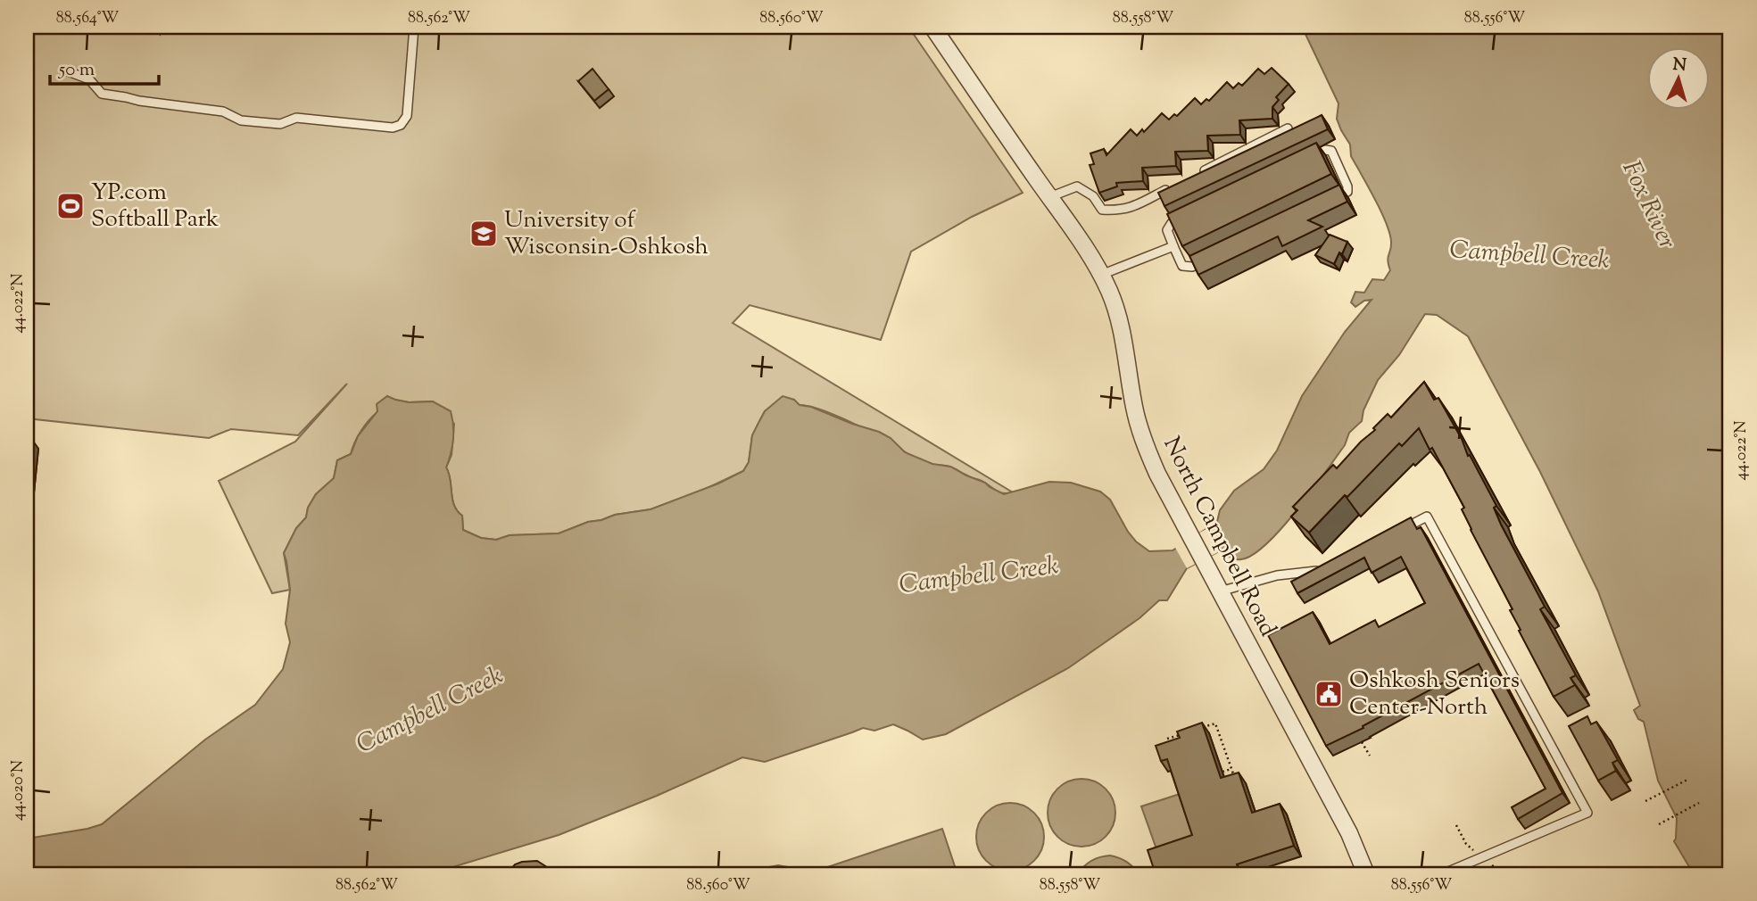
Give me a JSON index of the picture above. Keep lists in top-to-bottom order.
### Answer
{
  "streets": {
    "street": ["North Campbell Road"]
  },
  "water": ["Fox River", "Campbell Creek"],
  "places": {
    "sports": ["YP.com Softball Park"],
    "school or university": ["University of Wisconsin-Oshkosh"],
    "public building": ["Oshkosh Seniors Center-North"]
  },
  "scale_bar": "50 m",
  "north": "top",
  "coordinates": [
    "88.564°W",
    "88.562°W",
    "88.560°W",
    "88.558°W",
    "88.556°W",
    "44.022°N",
    "44.020°N"
  ]
}
